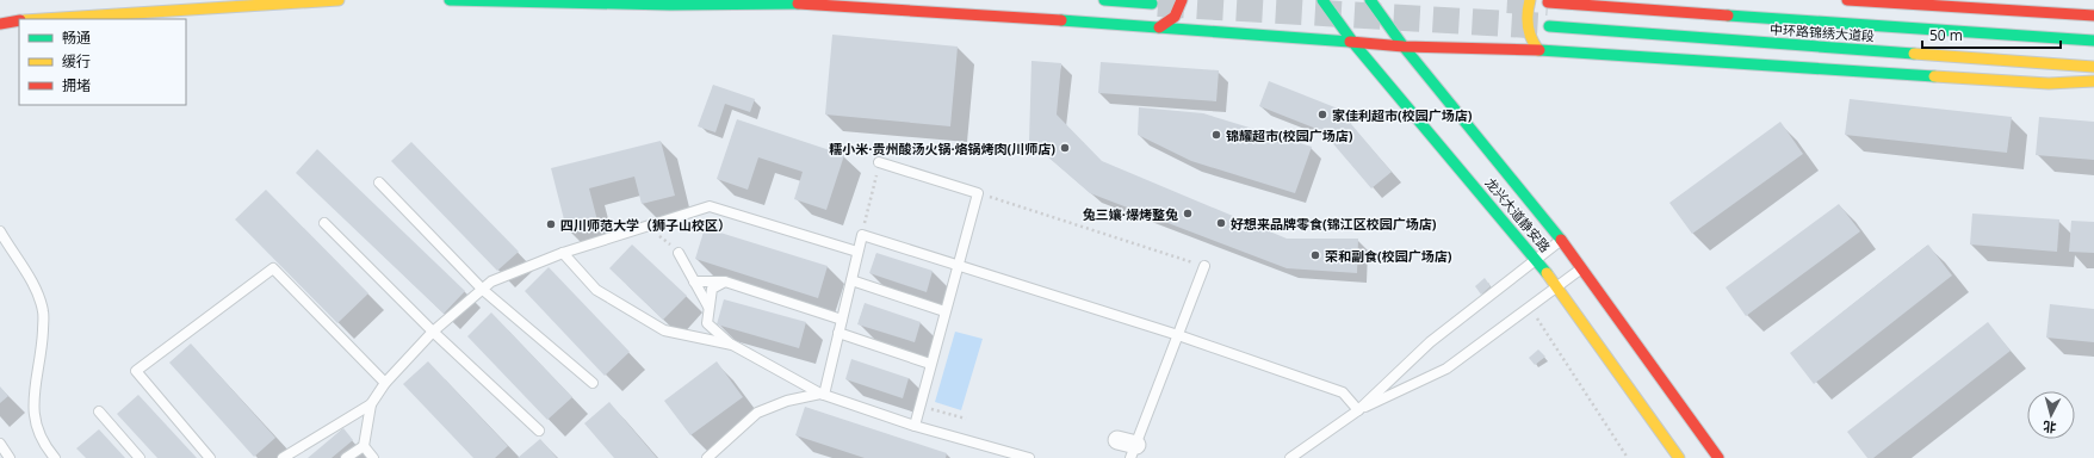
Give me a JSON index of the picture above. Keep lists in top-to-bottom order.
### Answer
{
  "streets": {
    "main road": ["中环路锦绣大道段", "龙兴大道静安路"]
  },
  "places": [
    "家佳利超市(校园广场店)",
    "锦耀超市(校园广场店)",
    "糯小米·贵州酸汤火锅·烙锅烤肉(川师店)",
    "兔三孃·爆烤整兔",
    "好想来品牌零食(锦江区校园广场店)",
    "四川师范大学（狮子山校区）",
    "荣和副食(校园广场店)"
  ],
  "legend": ["畅通", "缓行", "拥堵"],
  "scale_bar": "50 m",
  "north": "bottom"
}
